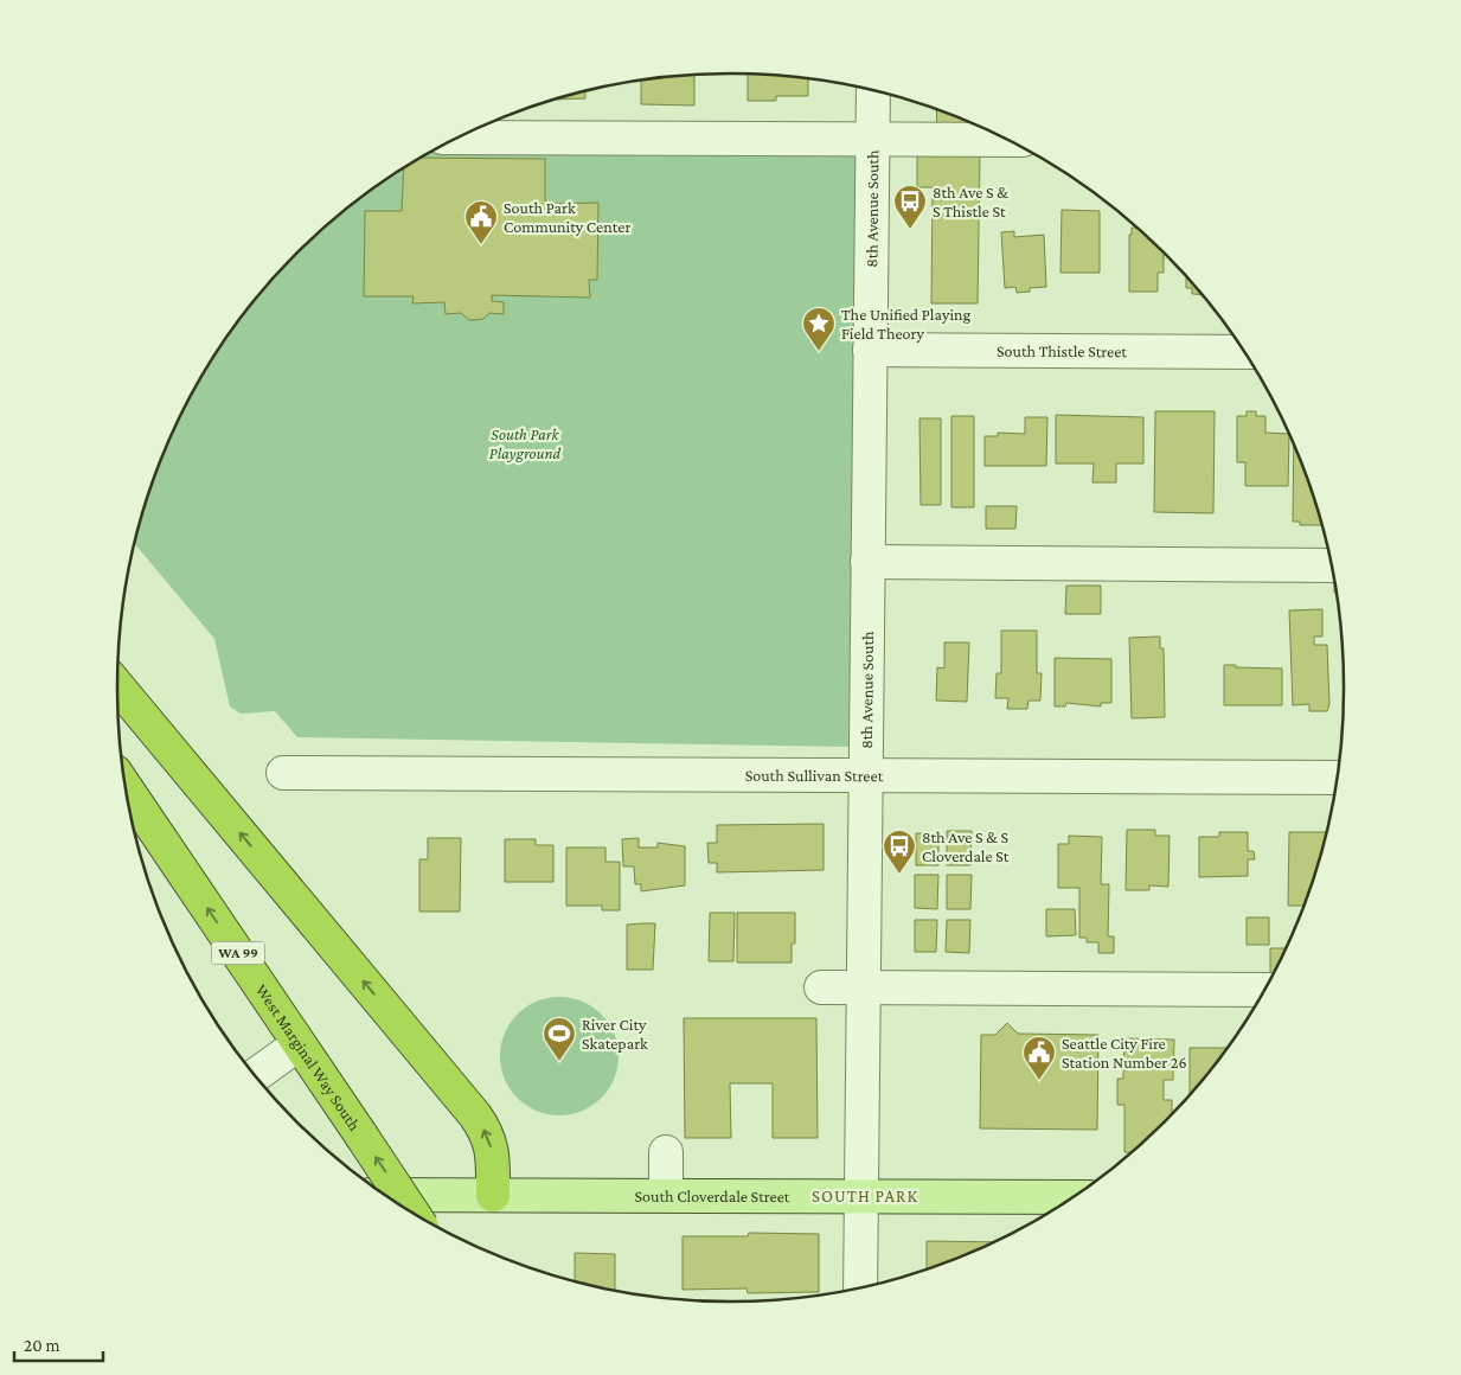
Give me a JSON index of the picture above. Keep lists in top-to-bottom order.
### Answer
{
  "streets": {
    "highway": ["WA 99", "West Marginal Way South"],
    "main road": ["South Cloverdale Street"],
    "street": ["8th Avenue South", "South Thistle Street", "South Sullivan Street"]
  },
  "crossings": [
    ["8th Avenue South", "South Thistle Street"],
    ["8th Avenue South", "South Sullivan Street"],
    ["8th Avenue South", "South Cloverdale Street"]
  ],
  "districts": ["SOUTH PARK"],
  "parks": ["South Park Playground"],
  "places": {
    "bus stop": ["8th Ave S & S Thistle St", "8th Ave S & S Cloverdale St"],
    "public building": ["South Park Community Center", "Seattle City Fire Station Number 26"],
    "place": ["The Unified Playing Field Theory"],
    "sports": ["River City Skatepark"]
  },
  "scale_bar": "20 m"
}
